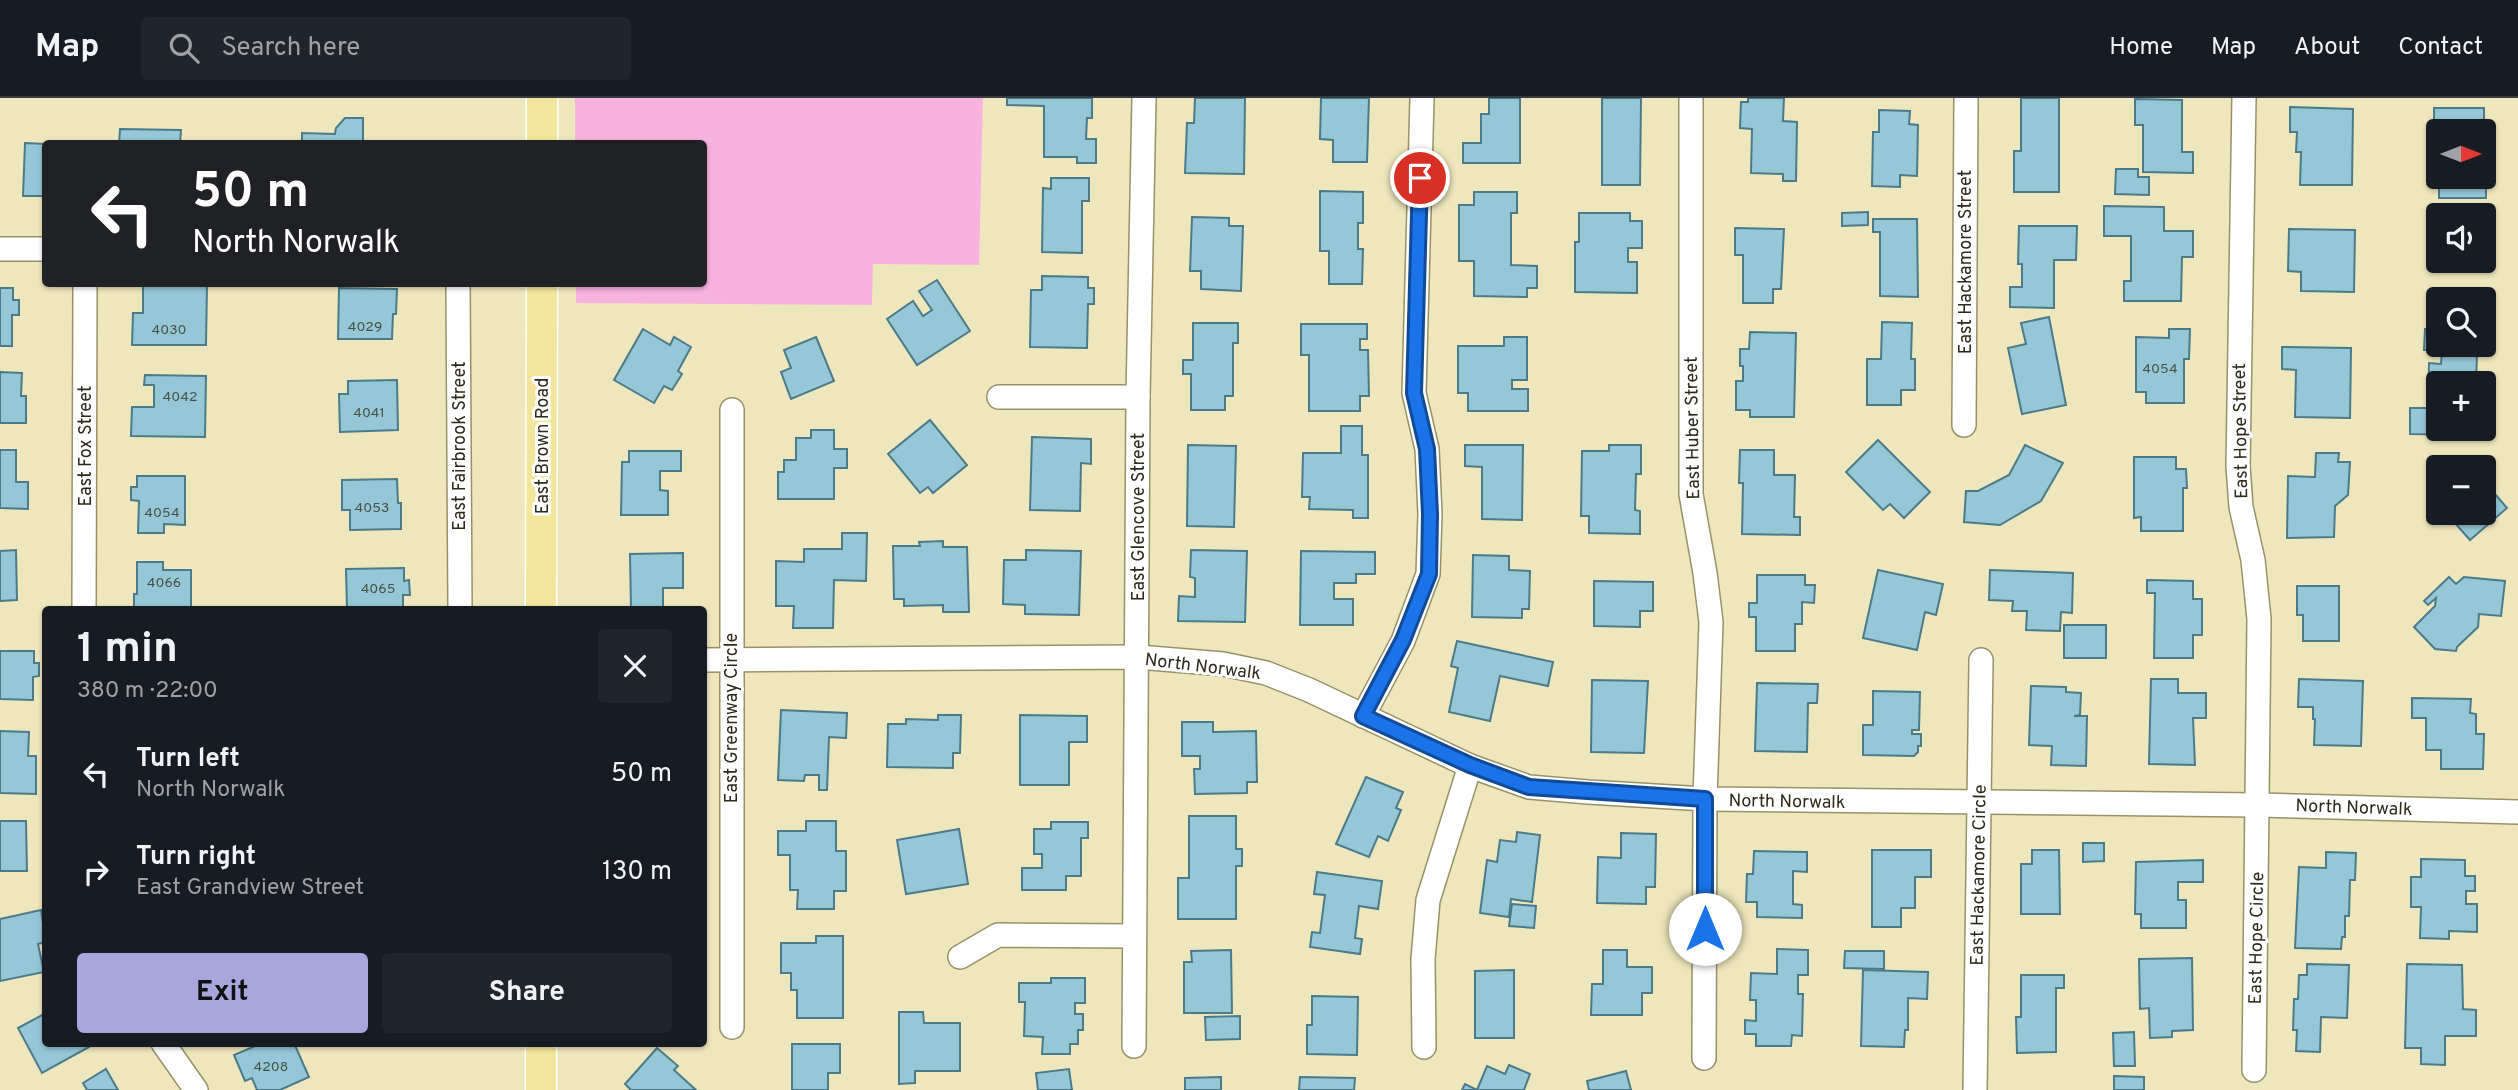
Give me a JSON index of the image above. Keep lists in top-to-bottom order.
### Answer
{
  "streets": {
    "main road": ["East Brown Road"],
    "street": [
      "East Hackamore Street",
      "East Huber Street",
      "East Hope Street",
      "East Fox Street",
      "East Fairbrook Street",
      "East Glencove Street",
      "North Norwalk",
      "East Greenway Circle",
      "East Hackamore Circle",
      "East Hope Circle"
    ]
  },
  "crossings": [
    ["East Huber Street", "North Norwalk"],
    ["East Hope Street", "North Norwalk"],
    ["East Hope Street", "East Hope Circle"],
    ["East Glencove Street", "North Norwalk"],
    ["North Norwalk", "East Greenway Circle"],
    ["North Norwalk", "East Hackamore Circle"],
    ["North Norwalk", "East Hope Circle"]
  ],
  "house_numbers": [
    "4029",
    "4030",
    "4054",
    "4042",
    "4041",
    "4053",
    "4054",
    "4066",
    "4065",
    "4208"
  ],
  "north": "right",
  "page": {
    "header": "Map",
    "search": "Search here",
    "nav": [
      "Home",
      "Map",
      "About",
      "Contact"
    ],
    "map_buttons": ["+", "−"],
    "turn": ["50 m", "North Norwalk"],
    "heading": ["1 min", "380 m · 22:00"],
    "list": [
      {
        "name": "Turn left",
        "note": "North Norwalk",
        "value": "50 m"
      },
      {
        "name": "Turn right",
        "note": "East Grandview Street",
        "value": "130 m"
      }
    ],
    "buttons": ["Exit", "Share"]
  }
}
